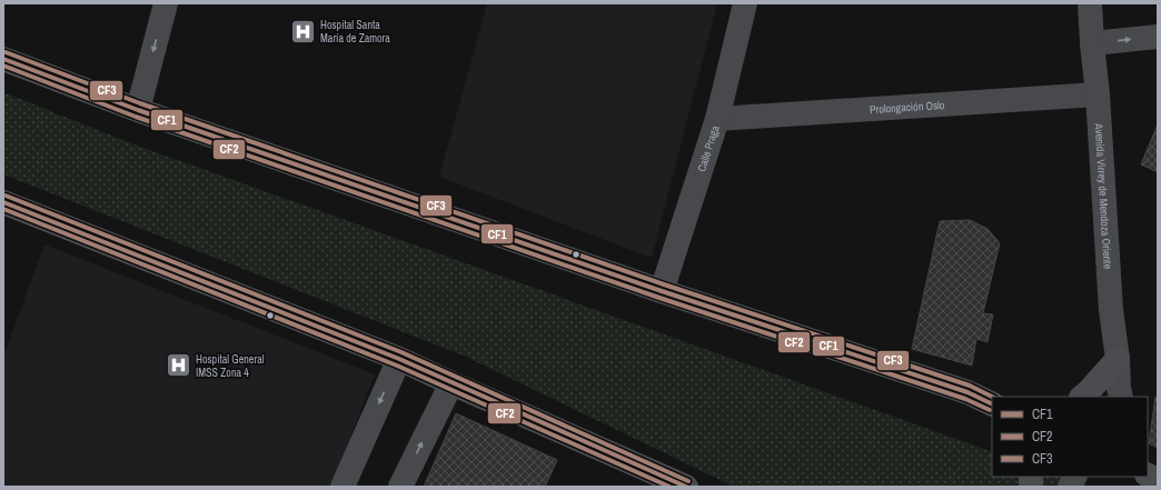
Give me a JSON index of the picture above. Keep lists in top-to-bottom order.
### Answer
{
  "streets": {
    "street": ["Prolongación Oslo", "Calle Praga", "Avenida Virrey de Mendoza Oriente"]
  },
  "crossings": [
    ["Prolongación Oslo", "Calle Praga"],
    ["Prolongación Oslo", "Avenida Virrey de Mendoza Oriente"]
  ],
  "places": {
    "hospital": ["Hospital Santa María de Zamora", "Hospital General IMSS Zona 4"]
  },
  "lines": ["transit line CF3", "transit line CF1", "transit line CF2"],
  "legend": ["CF1", "CF2", "CF3"]
}
